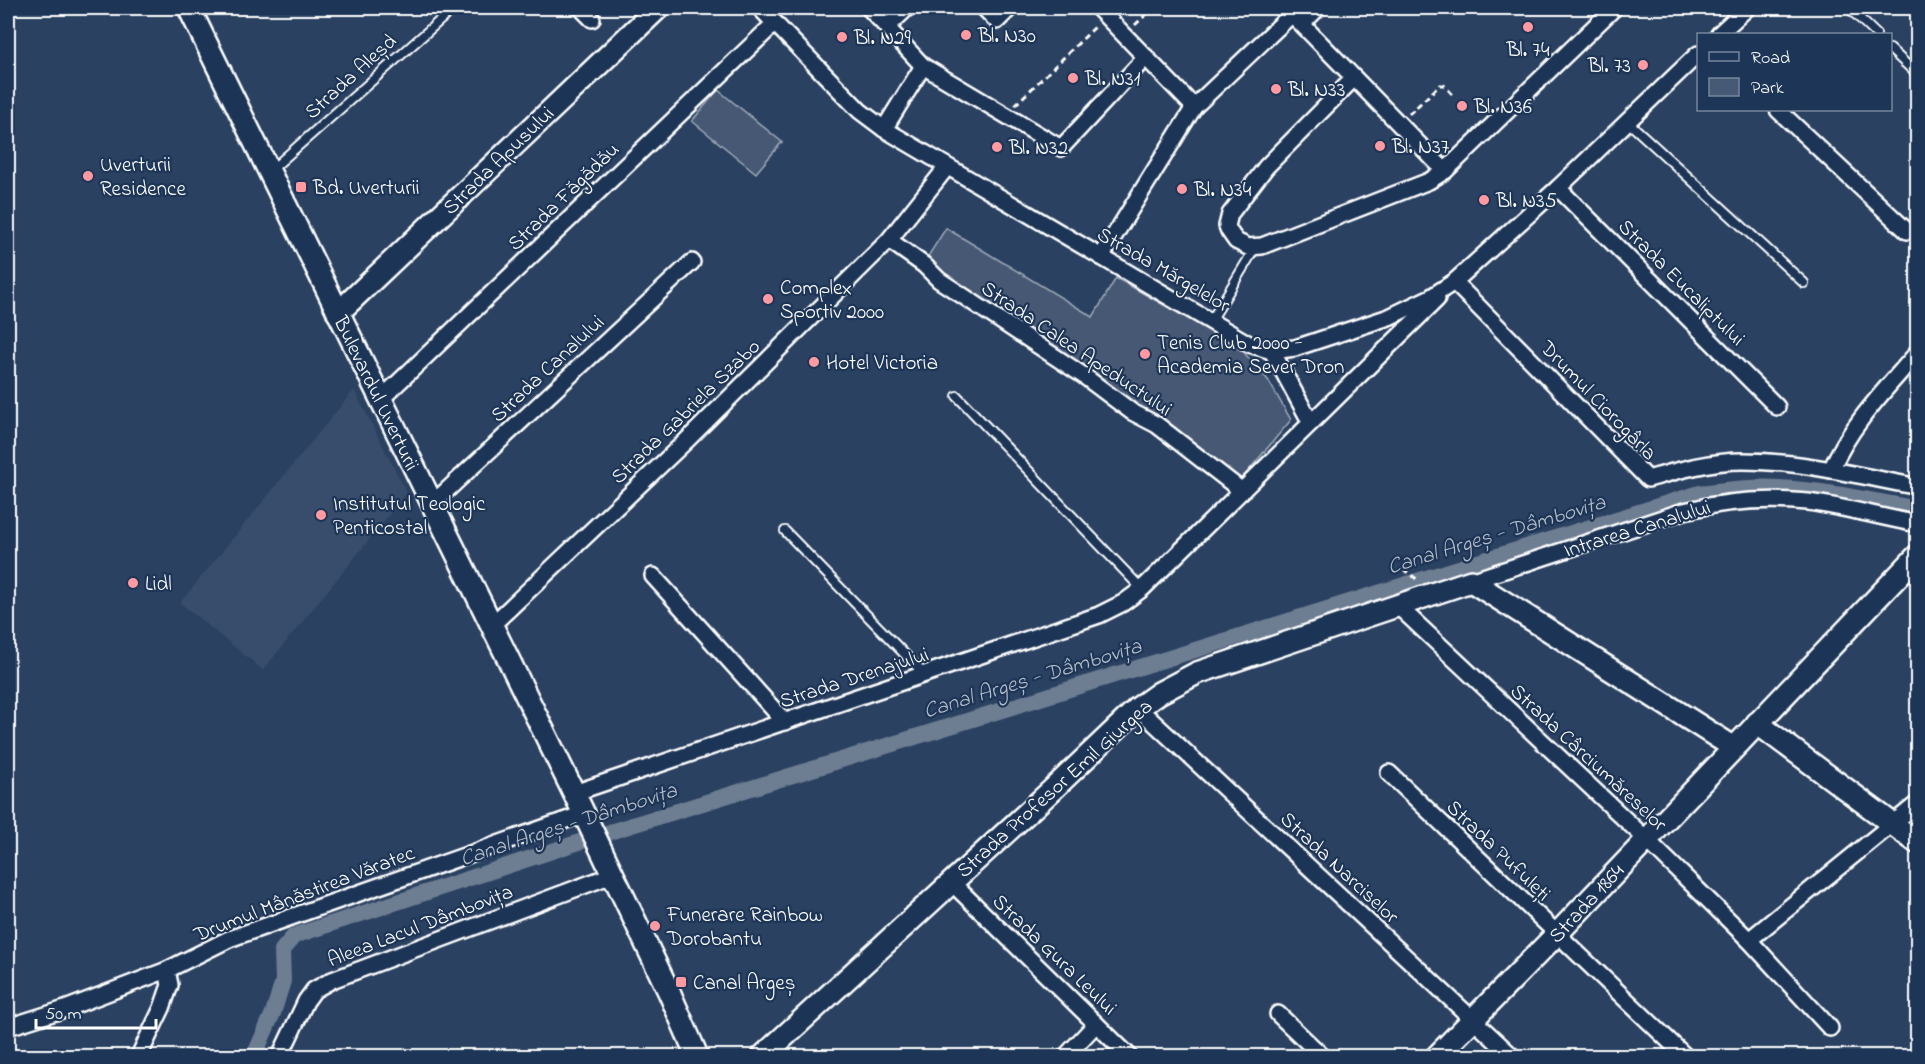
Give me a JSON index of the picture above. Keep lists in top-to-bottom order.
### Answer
{
  "streets": {
    "street": [
      "Strada Apusului",
      "Strada Făgădău",
      "Strada Mărgelelor",
      "Strada Eucaliptului",
      "Strada Calea Apeductului",
      "Strada Canalului",
      "Bulevardul Uverturii",
      "Drumul Ciorogârla",
      "Strada Gabriela Szabo",
      "Intrarea Canalului",
      "Strada Drenajului",
      "Strada Cârciumăreselor",
      "Strada Profesor Emil Giurgea",
      "Strada Pufuleți",
      "Strada Narciselor",
      "Drumul Mânăstirea Văratec",
      "Strada 1864",
      "Aleea Lacul Dâmbovița",
      "Strada Gura Leului"
    ],
    "lane": ["Strada Aleșd"]
  },
  "crossings": [
    ["Strada Aleșd", "Bulevardul Uverturii"],
    ["Strada Apusului", "Bulevardul Uverturii"],
    ["Strada Făgădău", "Strada Mărgelelor"],
    ["Strada Făgădău", "Bulevardul Uverturii"],
    ["Strada Mărgelelor", "Strada Eucaliptului"],
    ["Strada Mărgelelor", "Drumul Ciorogârla"],
    ["Strada Mărgelelor", "Strada Gabriela Szabo"],
    ["Strada Mărgelelor", "Strada Drenajului"],
    ["Strada Calea Apeductului", "Strada Gabriela Szabo"],
    ["Strada Calea Apeductului", "Strada Drenajului"],
    ["Strada Canalului", "Bulevardul Uverturii"],
    ["Bulevardul Uverturii", "Strada Gabriela Szabo"],
    ["Bulevardul Uverturii", "Strada Drenajului"],
    ["Bulevardul Uverturii", "Drumul Mânăstirea Văratec"],
    ["Bulevardul Uverturii", "Aleea Lacul Dâmbovița"],
    ["Drumul Ciorogârla", "Strada Drenajului"],
    ["Intrarea Canalului", "Strada Cârciumăreselor"],
    ["Intrarea Canalului", "Strada Profesor Emil Giurgea"],
    ["Strada Cârciumăreselor", "Strada Profesor Emil Giurgea"],
    ["Strada Cârciumăreselor", "Strada 1864"],
    ["Strada Profesor Emil Giurgea", "Strada Narciselor"],
    ["Strada Profesor Emil Giurgea", "Strada Gura Leului"],
    ["Strada Pufuleți", "Strada 1864"],
    ["Strada Narciselor", "Strada 1864"]
  ],
  "water": ["Canal Argeș - Dâmbovița"],
  "places": {
    "other": [
      "Bl. 74",
      "Bl. N30",
      "Bl. N29",
      "Bl. 73",
      "Bl. N31",
      "Bl. N33",
      "Bl. N36",
      "Bl. N37",
      "Bl. N32",
      "Uverturii Residence",
      "Bl. N34",
      "Bl. N35",
      "Complex Sportiv 2000",
      "Tenis Club 2000 - Academia Sever Dron",
      "Hotel Victoria",
      "Institutul Teologic Penticostal",
      "Lidl",
      "Funerare Rainbow Dorobantu"
    ],
    "transit": ["Bd. Uverturii", "Canal Argeș"]
  },
  "legend": ["Road", "Park"],
  "scale_bar": "50 m"
}
